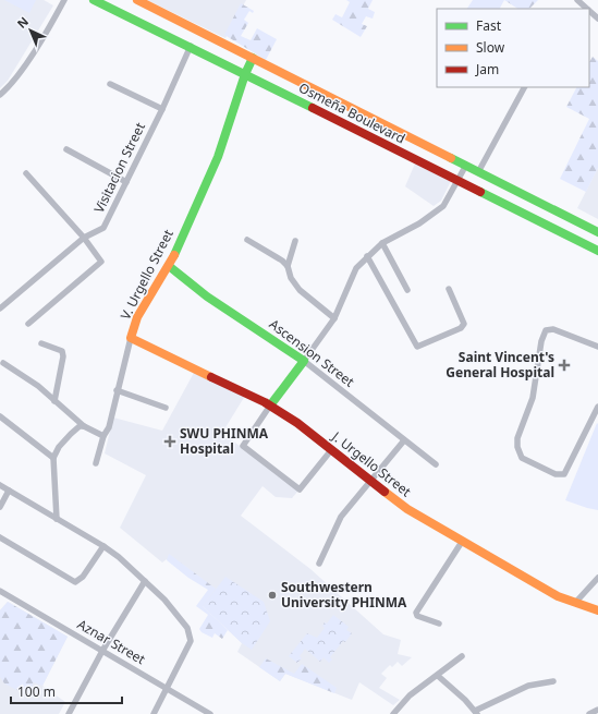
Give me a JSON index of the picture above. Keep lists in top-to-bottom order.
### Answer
{
  "streets": {
    "main road": [
      "Osmeña Boulevard",
      "V. Urgello Street",
      "Ascension Street",
      "J. Urgello Street"
    ],
    "street": ["Visitacion Street", "Aznar Street"]
  },
  "crossings": [
    ["Osmeña Boulevard", "Visitacion Street"],
    ["Osmeña Boulevard", "V. Urgello Street"],
    ["V. Urgello Street", "Ascension Street"],
    ["V. Urgello Street", "J. Urgello Street"]
  ],
  "places": {
    "health": ["Saint Vincent's General Hospital", "SWU PHINMA Hospital"],
    "other": ["Southwestern University PHINMA"]
  },
  "legend": ["Fast", "Slow", "Jam"],
  "scale_bar": "100 m",
  "north": "top left"
}
